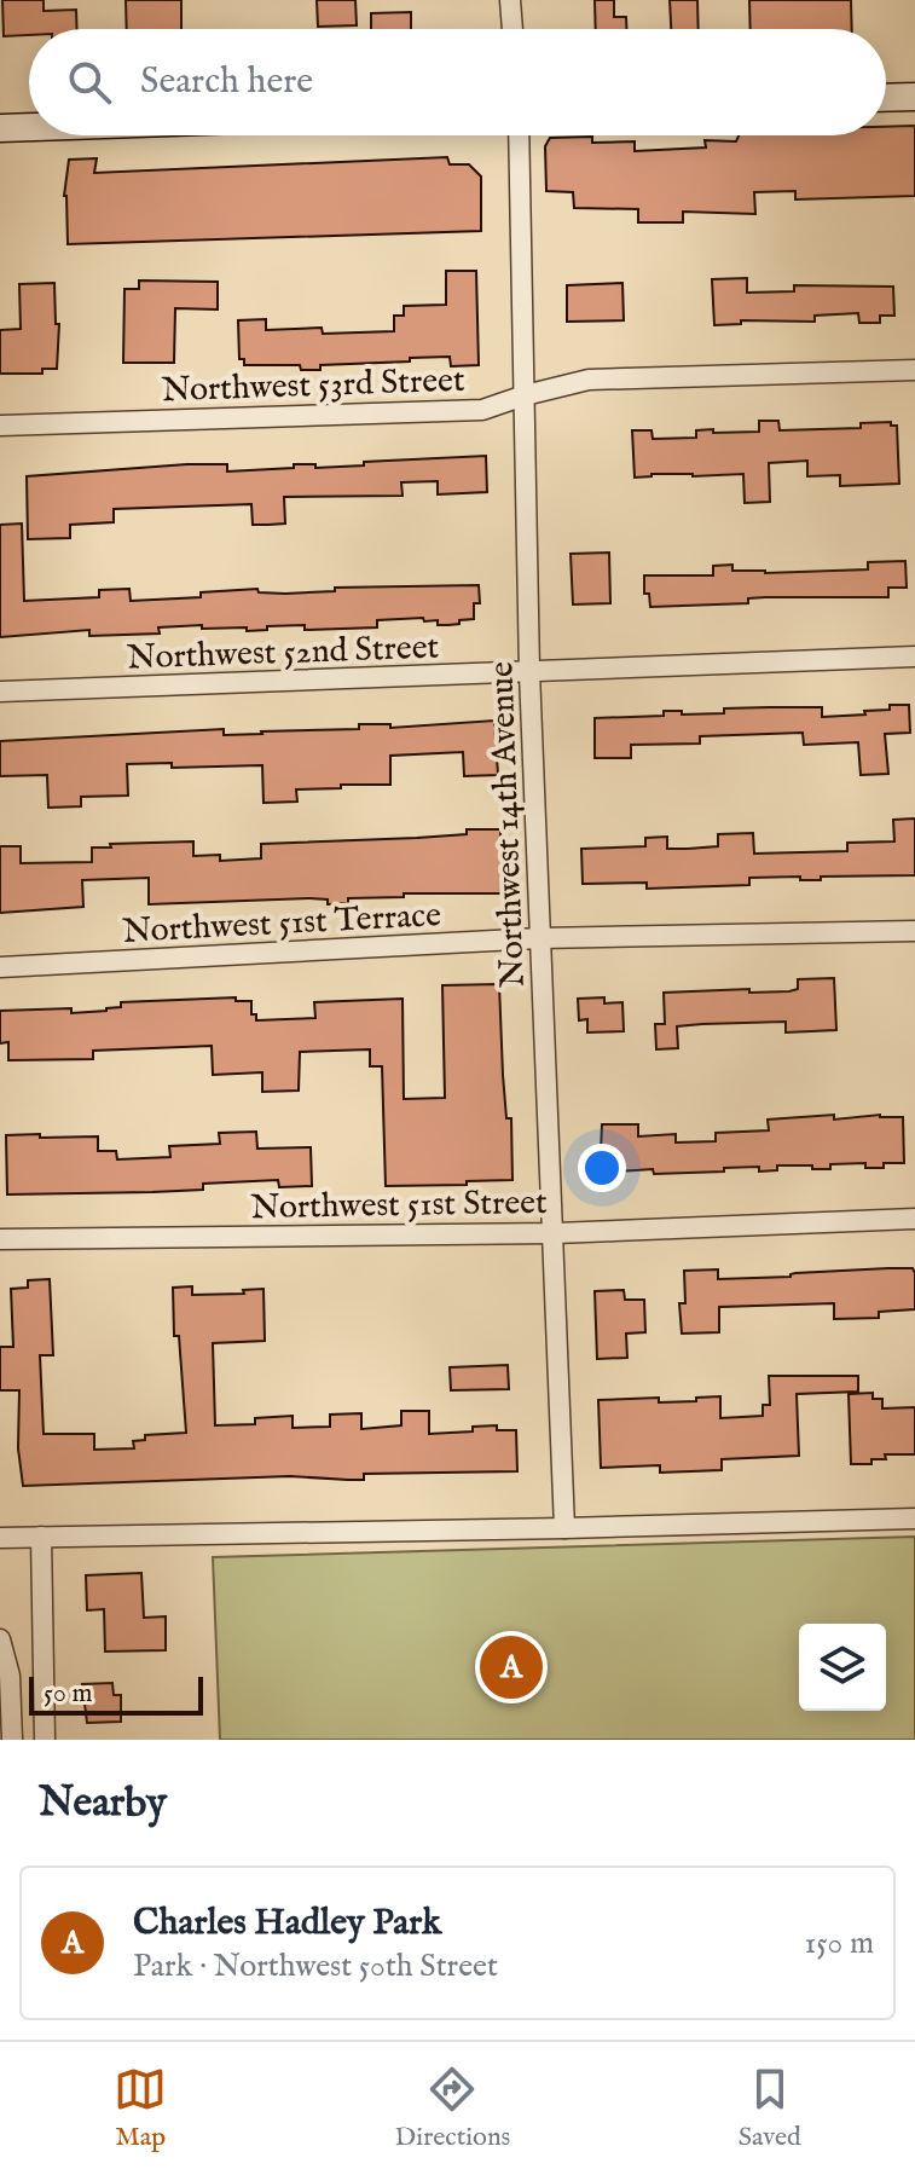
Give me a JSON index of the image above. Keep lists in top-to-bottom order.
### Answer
{
  "streets": {
    "street": [
      "Northwest 53rd Street",
      "Northwest 52nd Street",
      "Northwest 14th Avenue",
      "Northwest 51st Terrace",
      "Northwest 51st Street"
    ]
  },
  "crossings": [
    ["Northwest 53rd Street", "Northwest 14th Avenue"],
    ["Northwest 52nd Street", "Northwest 14th Avenue"],
    ["Northwest 14th Avenue", "Northwest 51st Terrace"],
    ["Northwest 14th Avenue", "Northwest 51st Street"]
  ],
  "scale_bar": "50 m",
  "page": {
    "search": "Search here",
    "pins": "A",
    "scale": "50 m",
    "heading": "Nearby",
    "list": [
      {
        "mark": "A",
        "name": "Charles Hadley Park",
        "note": "Park · Northwest 50th Street",
        "value": "150 m"
      }
    ],
    "nav": ["Map", "Directions", "Saved"]
  }
}
